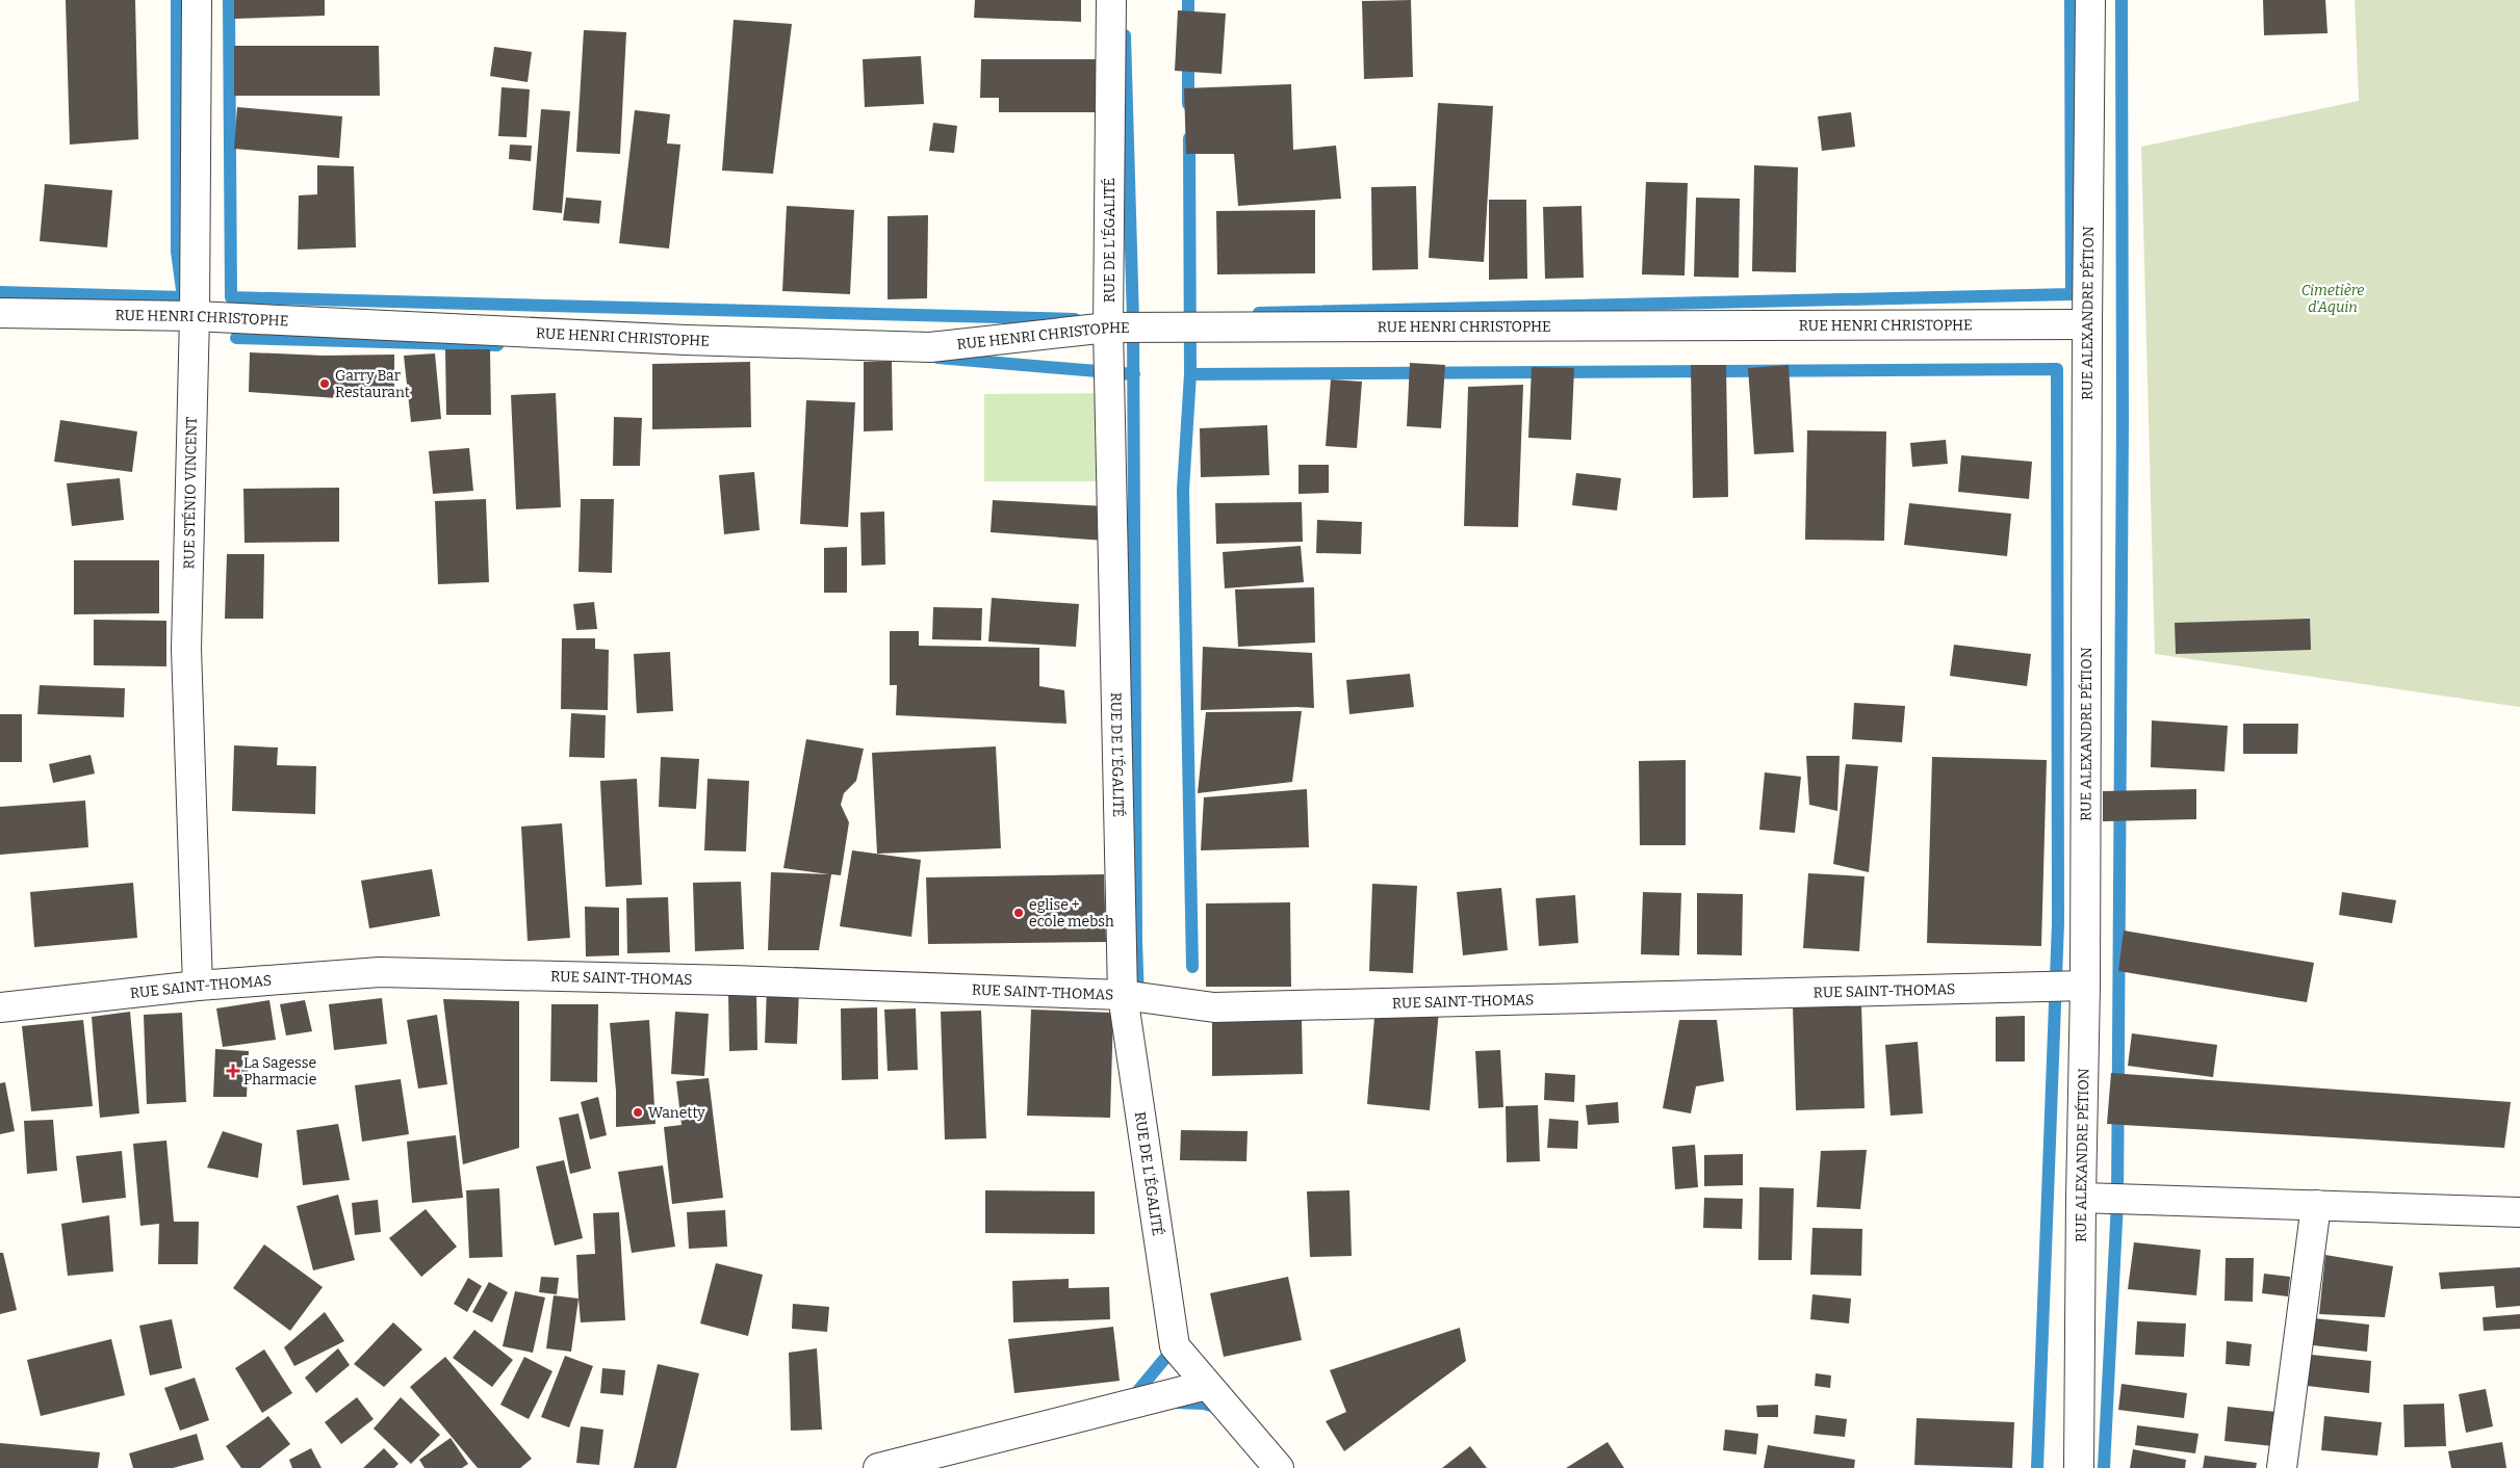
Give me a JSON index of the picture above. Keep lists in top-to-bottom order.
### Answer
{
  "streets": {
    "street": [
      "RUE DE L'ÉGALITÉ",
      "RUE ALEXANDRE PÉTION",
      "RUE HENRI CHRISTOPHE",
      "RUE STÉNIO VINCENT",
      "RUE SAINT-THOMAS"
    ]
  },
  "crossings": [
    ["RUE DE L'ÉGALITÉ", "RUE HENRI CHRISTOPHE"],
    ["RUE DE L'ÉGALITÉ", "RUE SAINT-THOMAS"],
    ["RUE ALEXANDRE PÉTION", "RUE HENRI CHRISTOPHE"],
    ["RUE ALEXANDRE PÉTION", "RUE SAINT-THOMAS"],
    ["RUE HENRI CHRISTOPHE", "RUE STÉNIO VINCENT"],
    ["RUE STÉNIO VINCENT", "RUE SAINT-THOMAS"]
  ],
  "parks": ["Cimetière d'Aquin"],
  "places": {
    "other": ["Garry Bar Restaurant", "eglise + ecole mebsh", "Wanetty"],
    "health": ["La Sagesse Pharmacie"]
  }
}
